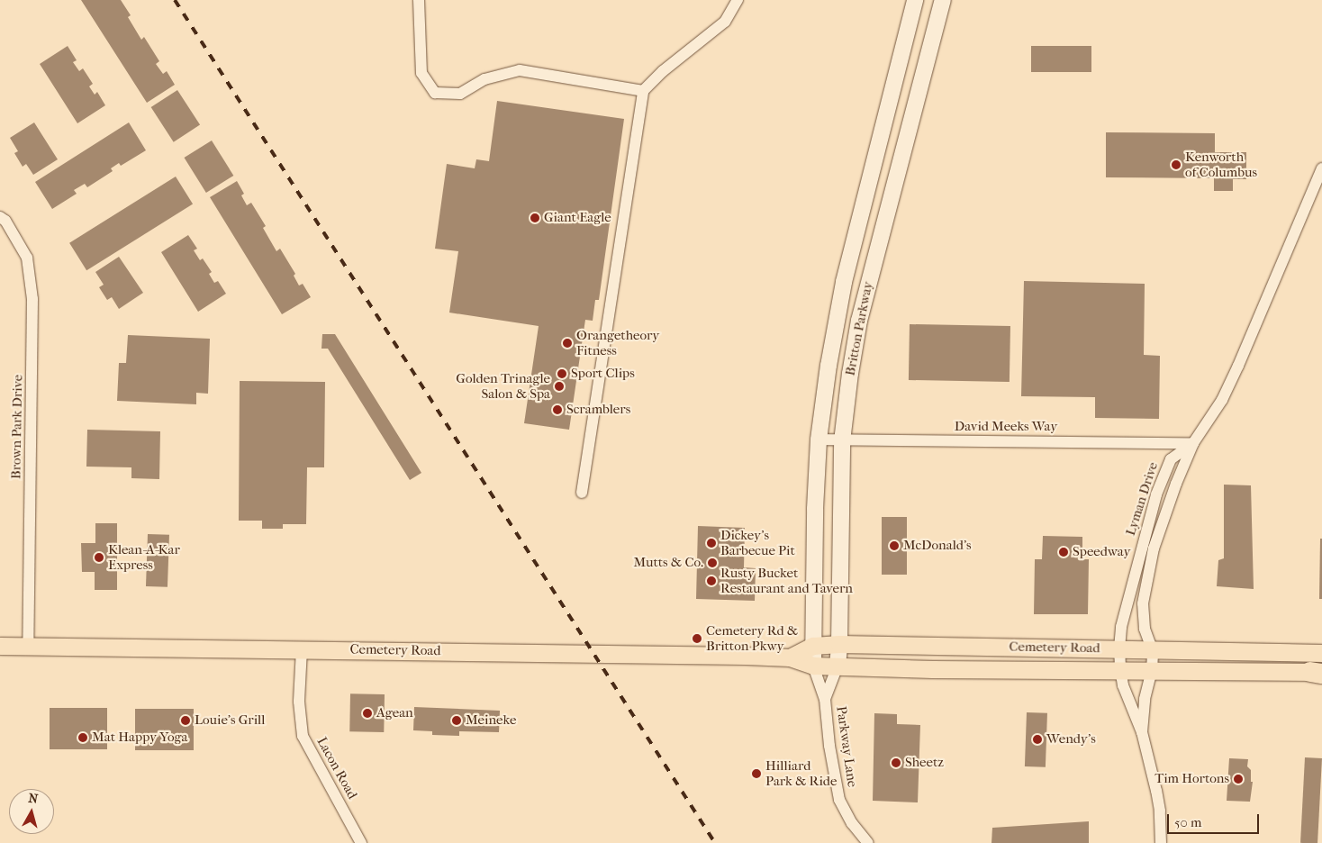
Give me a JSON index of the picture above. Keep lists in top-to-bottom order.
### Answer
{
  "streets": {
    "main road": ["Britton Parkway", "Cemetery Road"],
    "street": [
      "Brown Park Drive",
      "David Meeks Way",
      "Lyman Drive",
      "Parkway Lane",
      "Lacon Road"
    ]
  },
  "crossings": [
    ["Britton Parkway", "David Meeks Way"],
    ["Britton Parkway", "Cemetery Road"],
    ["Britton Parkway", "Parkway Lane"],
    ["Brown Park Drive", "Cemetery Road"],
    ["David Meeks Way", "Lyman Drive"],
    ["Lyman Drive", "Cemetery Road"],
    ["Cemetery Road", "Parkway Lane"],
    ["Cemetery Road", "Lacon Road"]
  ],
  "places": [
    "Kenworth of Columbus",
    "Giant Eagle",
    "Orangetheory Fitness",
    "Sport Clips",
    "Golden Trinagle Salon & Spa",
    "Scramblers",
    "Dickey's Barbecue Pit",
    "McDonald's",
    "Speedway",
    "Klean-A-Kar Express",
    "Mutts & Co.",
    "Rusty Bucket Restaurant and Tavern",
    "Cemetery Rd & Britton Pkwy",
    "Agean",
    "Louie's Grill",
    "Meineke",
    "Mat Happy Yoga",
    "Wendy's",
    "Sheetz",
    "Hilliard Park & Ride",
    "Tim Hortons"
  ],
  "scale_bar": "50 m",
  "north": "top"
}
